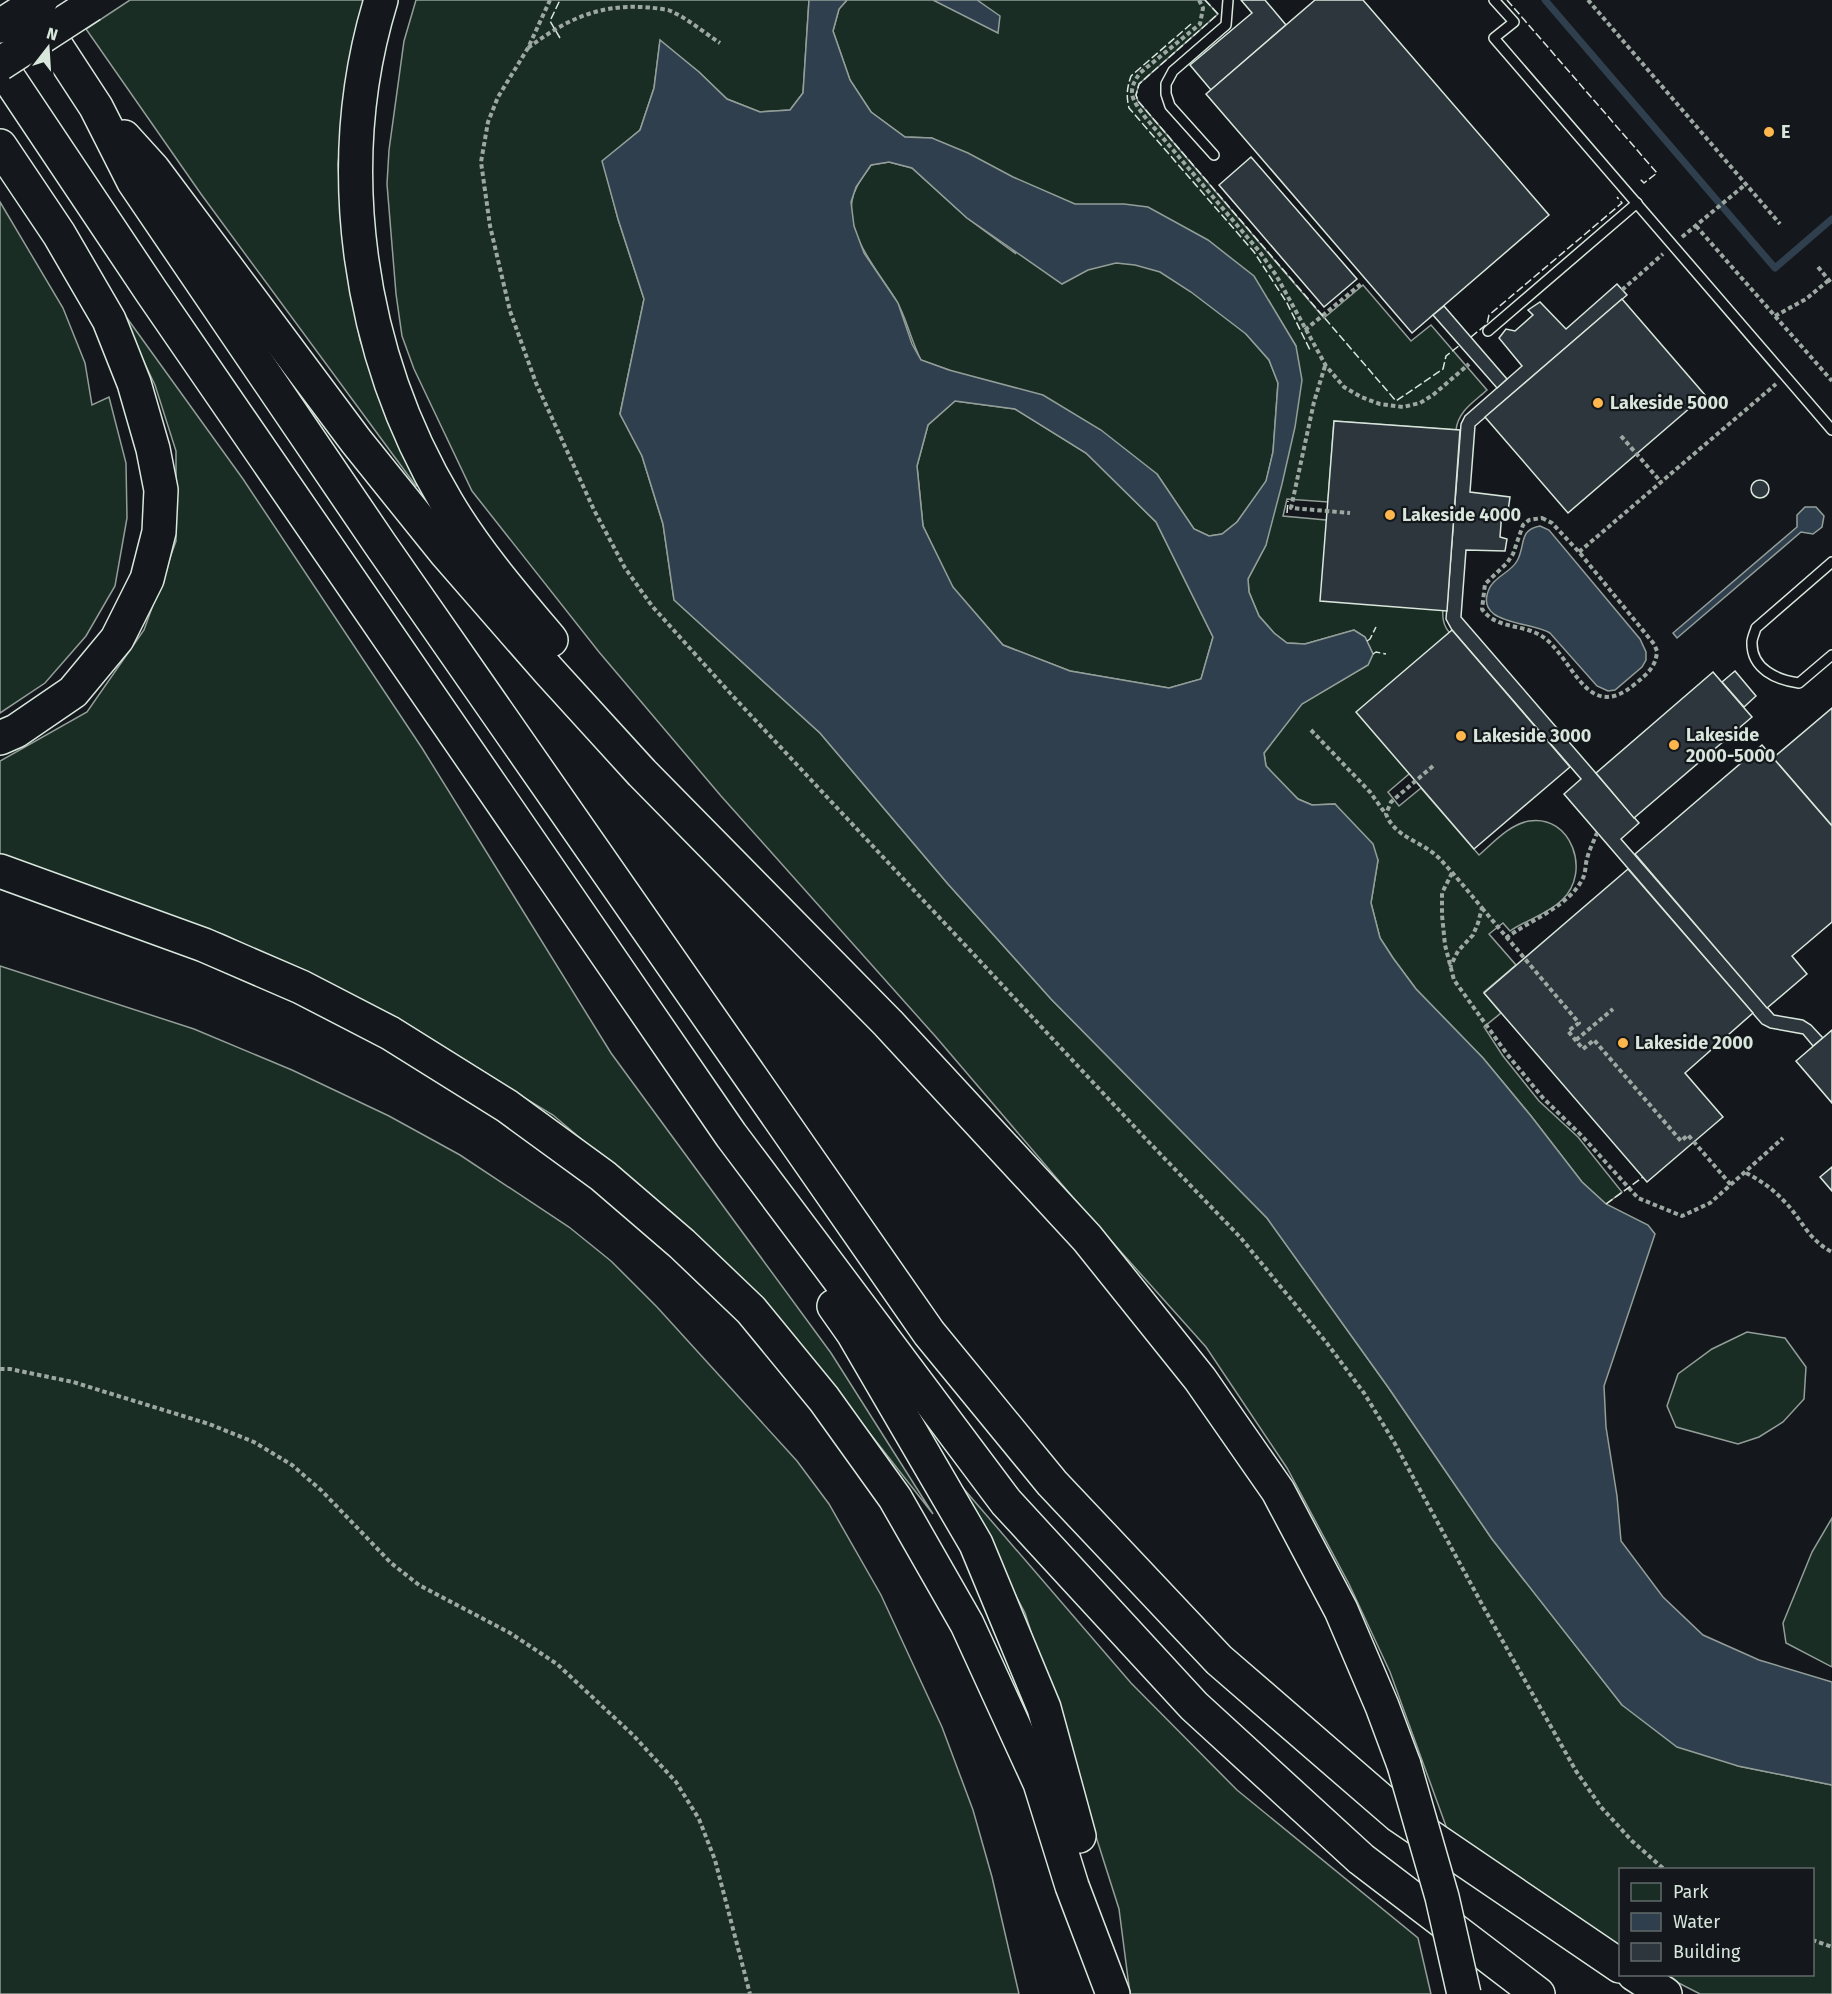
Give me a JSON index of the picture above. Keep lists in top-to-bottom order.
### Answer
{
  "places": [
    "E",
    "Lakeside 5000",
    "Lakeside 4000",
    "Lakeside 3000",
    "Lakeside 2000-5000",
    "Lakeside 2000"
  ],
  "legend": ["Park", "Water", "Building"],
  "north": "top"
}
